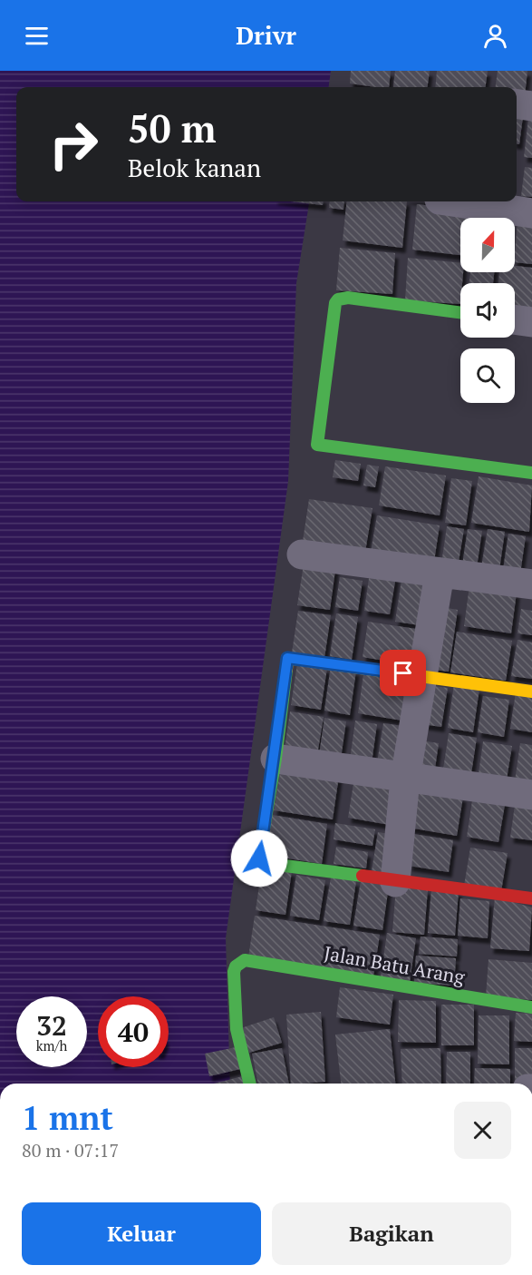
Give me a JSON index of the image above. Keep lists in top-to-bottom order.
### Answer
{
  "streets": {
    "street": ["Jalan Batu Arang"]
  },
  "north": "top",
  "page": {
    "header": "Drivr",
    "turn": ["50 m", "Belok kanan"],
    "speed": "32 km/h",
    "limit": "40",
    "heading": ["1 mnt", "80 m · 07:17"],
    "buttons": ["Keluar", "Bagikan"]
  }
}
